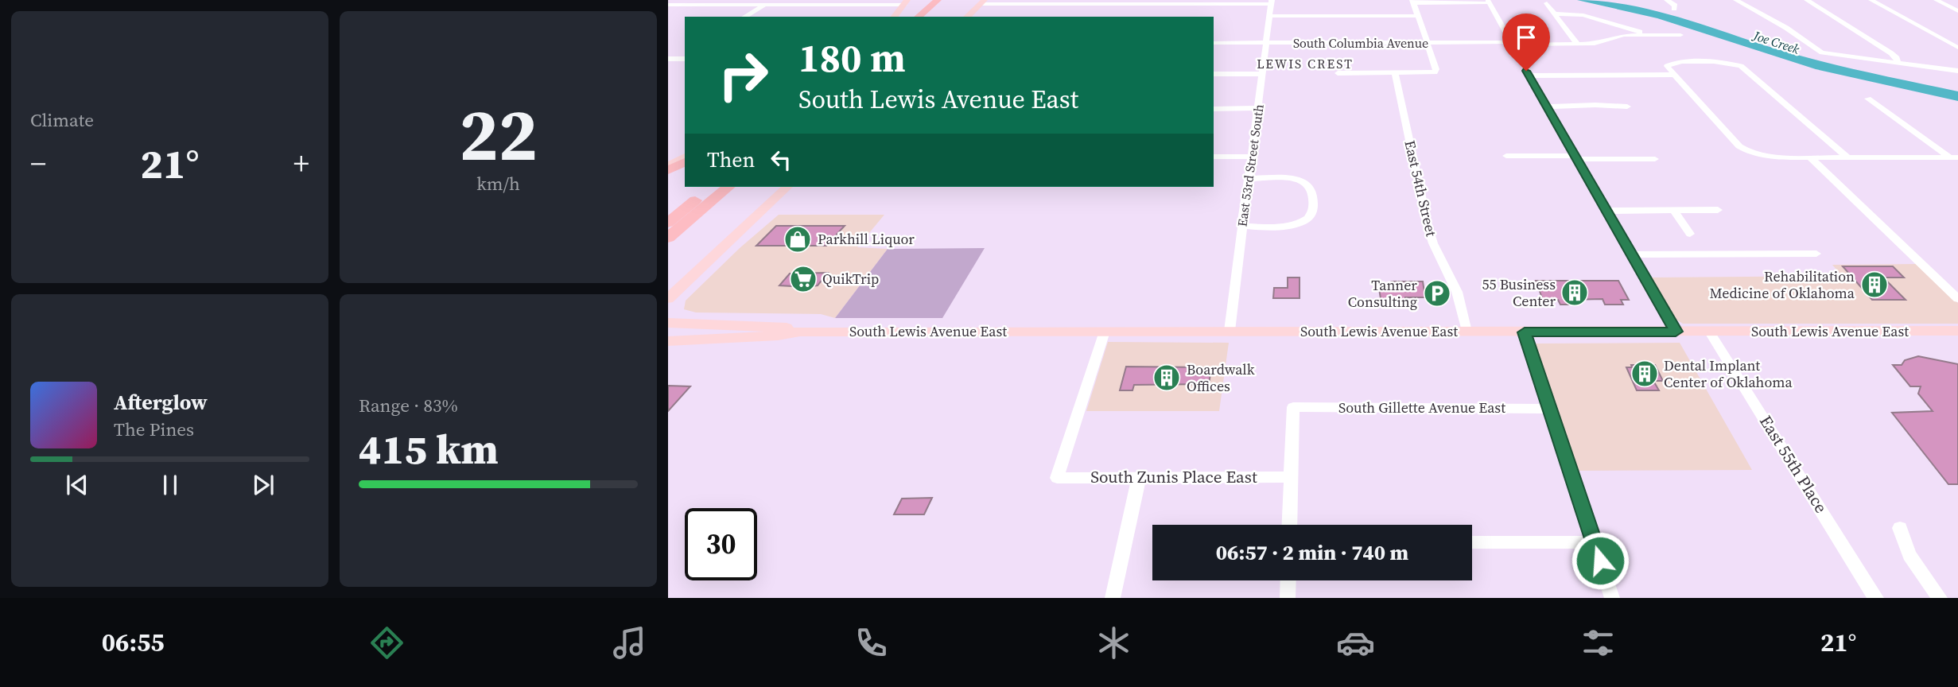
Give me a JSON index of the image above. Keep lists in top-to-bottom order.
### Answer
{
  "streets": {
    "main road": ["South Lewis Avenue East"],
    "street": [
      "South Columbia Avenue",
      "East 53rd Street South",
      "East 54th Street",
      "South Gillette Avenue East",
      "East 55th Place",
      "South Zunis Place East"
    ]
  },
  "crossings": [
    ["South Columbia Avenue", "East 53rd Street South"],
    ["East 53rd Street South", "South Lewis Avenue East"],
    ["East 54th Street", "South Lewis Avenue East"],
    ["South Lewis Avenue East", "East 55th Place"],
    ["South Lewis Avenue East", "South Zunis Place East"],
    ["South Gillette Avenue East", "South Zunis Place East"]
  ],
  "districts": ["LEWIS CREST"],
  "water": ["Joe Creek"],
  "places": {
    "shop": ["Parkhill Liquor"],
    "supermarket": ["QuikTrip"],
    "building": [
      "Rehabilitation Medicine of Oklahoma",
      "55 Business Center",
      "Dental Implant Center of Oklahoma",
      "Boardwalk Offices"
    ],
    "parking": ["Tanner Consulting"]
  },
  "page": {
    "tile": [
      "Climate",
      ["22", "km/h"],
      ["Range · 83%", "415 km"]
    ],
    "turn": ["180 m", "South Lewis Avenue East"],
    "then": "Then",
    "heat": ["−", "21°", "+"],
    "song": ["Afterglow", "The Pines"],
    "limit": "30",
    "trip": "06:57 · 2 min · 740 m",
    "tabs": ["06:55", "21°"]
  }
}
